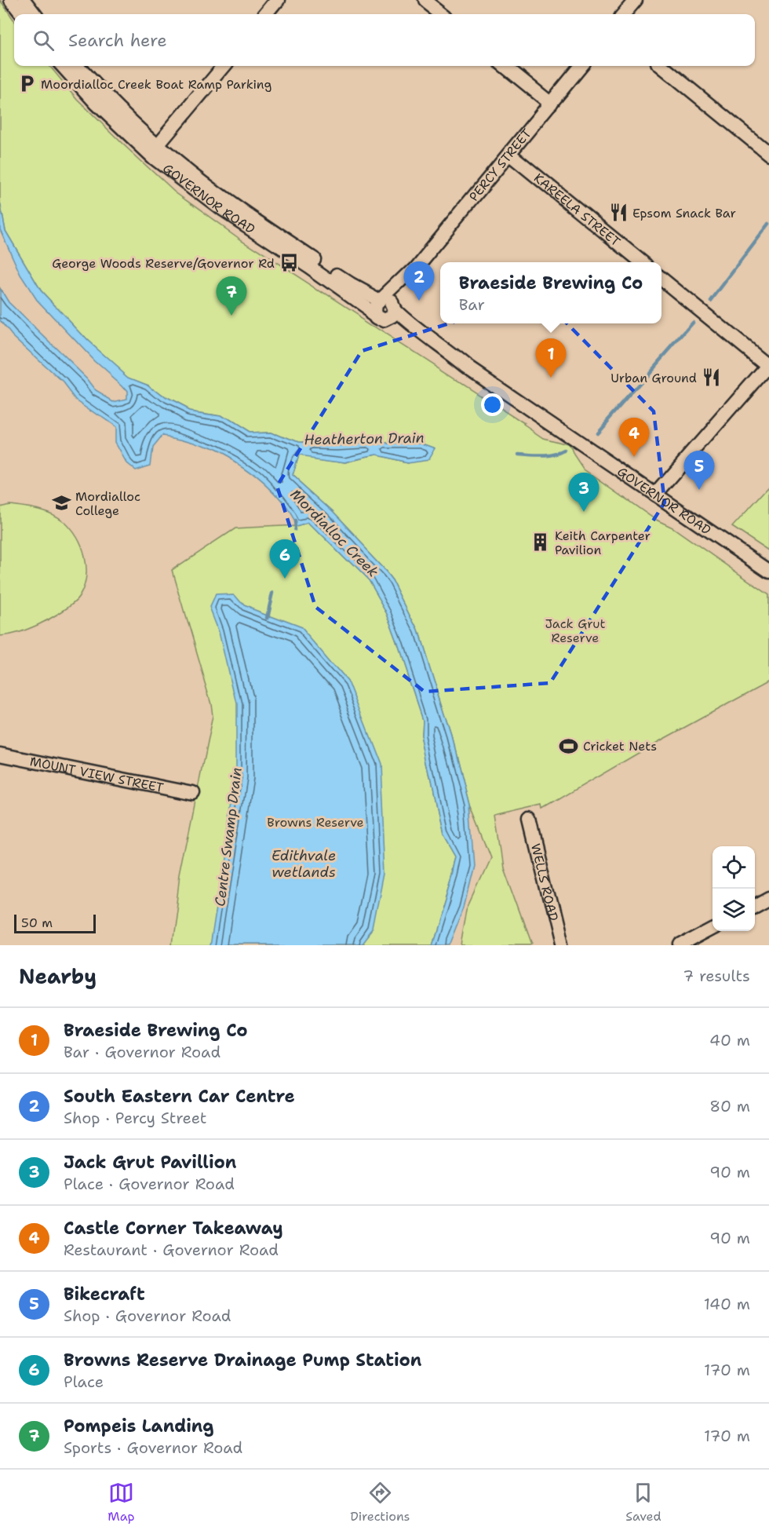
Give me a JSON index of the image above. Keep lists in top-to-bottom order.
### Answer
{
  "streets": {
    "street": [
      "PERCY STREET",
      "GOVERNOR ROAD",
      "KAREELA STREET",
      "MOUNT VIEW STREET",
      "WELLS ROAD"
    ]
  },
  "crossings": [
    ["PERCY STREET", "GOVERNOR ROAD"],
    ["PERCY STREET", "KAREELA STREET"]
  ],
  "water": [
    "Heatherton Drain",
    "Mordialloc Creek",
    "Centre Swamp Drain",
    "Edithvale wetlands"
  ],
  "parks": ["Jack Grut Reserve", "Browns Reserve"],
  "places": {
    "parking": ["Moordialloc Creek Boat Ramp Parking"],
    "restaurant": ["Epsom Snack Bar", "Urban Ground"],
    "bus stop": ["George Woods Reserve/Governor Rd"],
    "school or university": ["Mordialloc College"],
    "building": ["Keith Carpenter Pavilion"],
    "sports": ["Cricket Nets"]
  },
  "scale_bar": "50 m",
  "page": {
    "search": "Search here",
    "pins": [
      "2",
      "7",
      "1",
      "4",
      "5",
      "3",
      "6"
    ],
    "popup": ["Braeside Brewing Co", "Bar"],
    "scale": "50 m",
    "heading": ["Nearby", "7 results"],
    "list": [
      {
        "mark": "1",
        "name": "Braeside Brewing Co",
        "note": "Bar · Governor Road",
        "value": "40 m"
      },
      {
        "mark": "2",
        "name": "South Eastern Car Centre",
        "note": "Shop · Percy Street",
        "value": "80 m"
      },
      {
        "mark": "3",
        "name": "Jack Grut Pavillion",
        "note": "Place · Governor Road",
        "value": "90 m"
      },
      {
        "mark": "4",
        "name": "Castle Corner Takeaway",
        "note": "Restaurant · Governor Road",
        "value": "90 m"
      },
      {
        "mark": "5",
        "name": "Bikecraft",
        "note": "Shop · Governor Road",
        "value": "140 m"
      },
      {
        "mark": "6",
        "name": "Browns Reserve Drainage Pump Station",
        "note": "Place",
        "value": "170 m"
      },
      {
        "mark": "7",
        "name": "Pompeis Landing",
        "note": "Sports · Governor Road",
        "value": "170 m"
      }
    ],
    "nav": ["Map", "Directions", "Saved"]
  }
}
